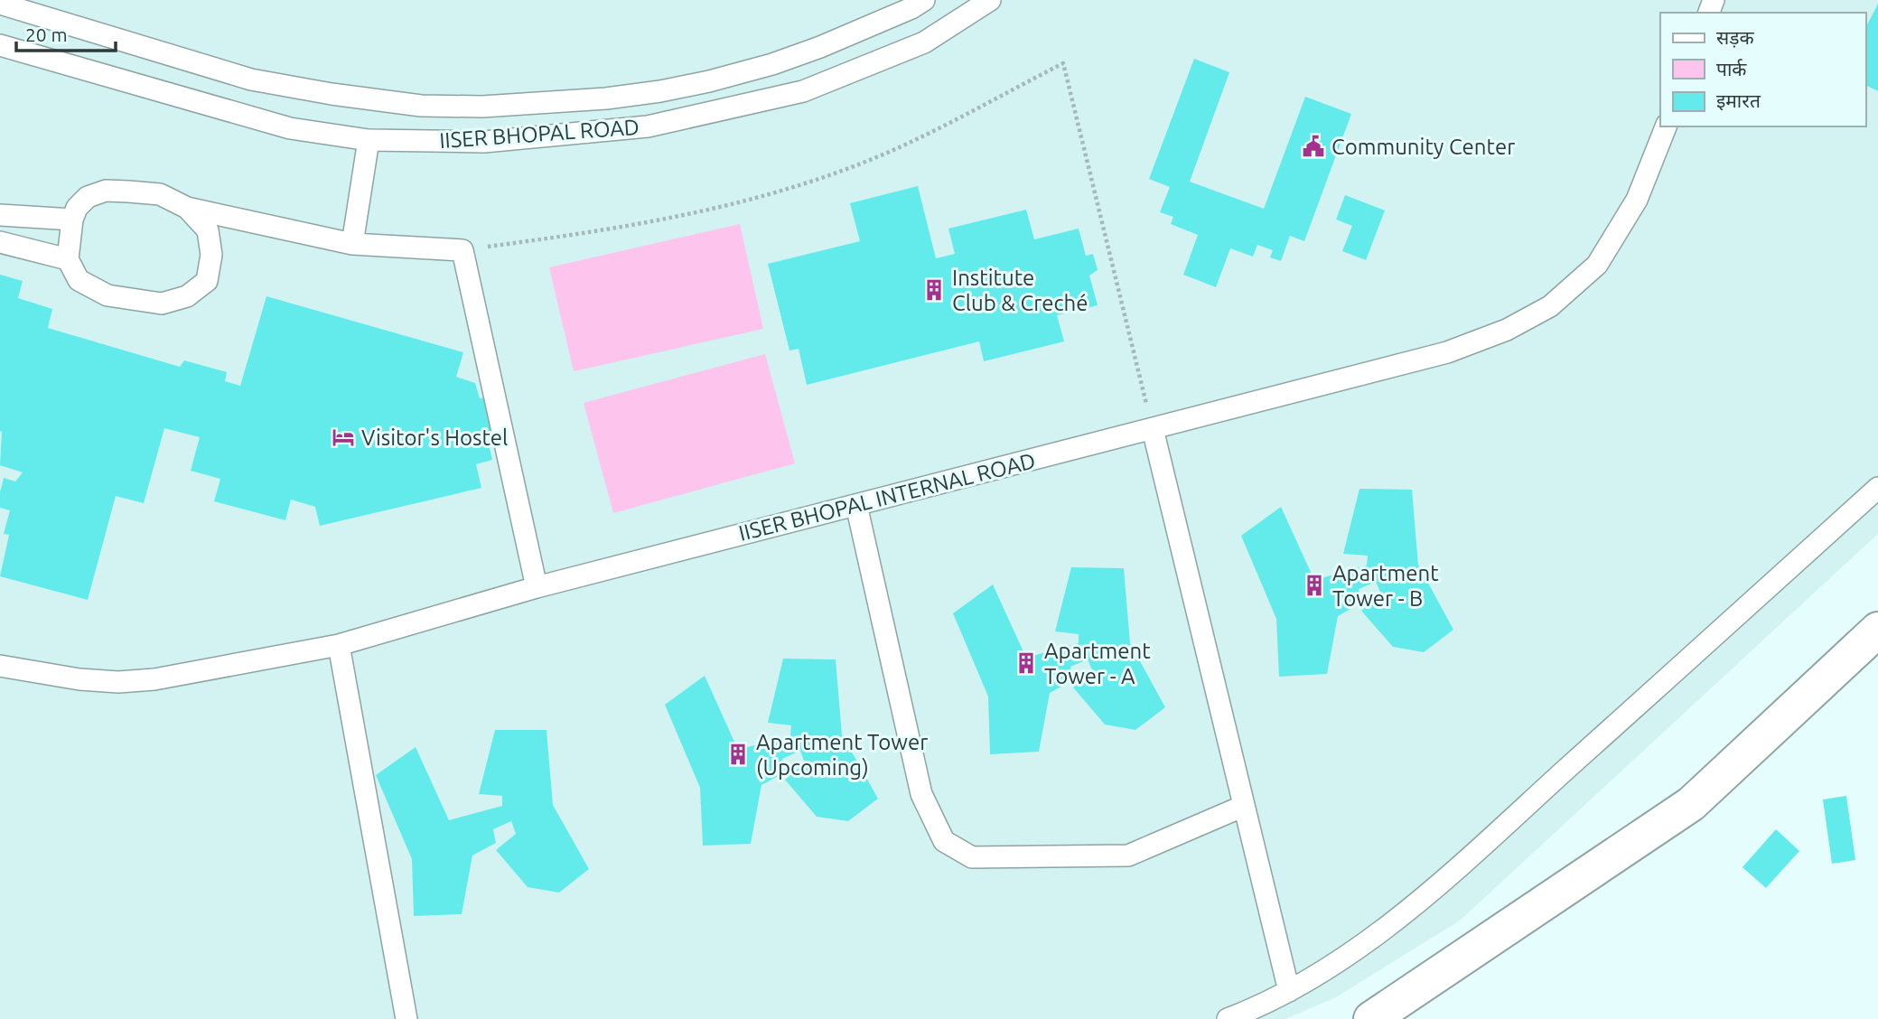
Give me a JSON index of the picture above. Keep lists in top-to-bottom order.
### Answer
{
  "streets": {
    "lane": ["IISER BHOPAL ROAD", "IISER BHOPAL INTERNAL ROAD"]
  },
  "places": {
    "public building": ["Community Center"],
    "building": [
      "Institute Club & Creché",
      "Apartment Tower - B",
      "Apartment Tower - A",
      "Apartment Tower (Upcoming)"
    ],
    "hotel": ["Visitor's Hostel"]
  },
  "legend": ["सड़क", "पार्क", "इमारत"],
  "scale_bar": "20 m"
}
